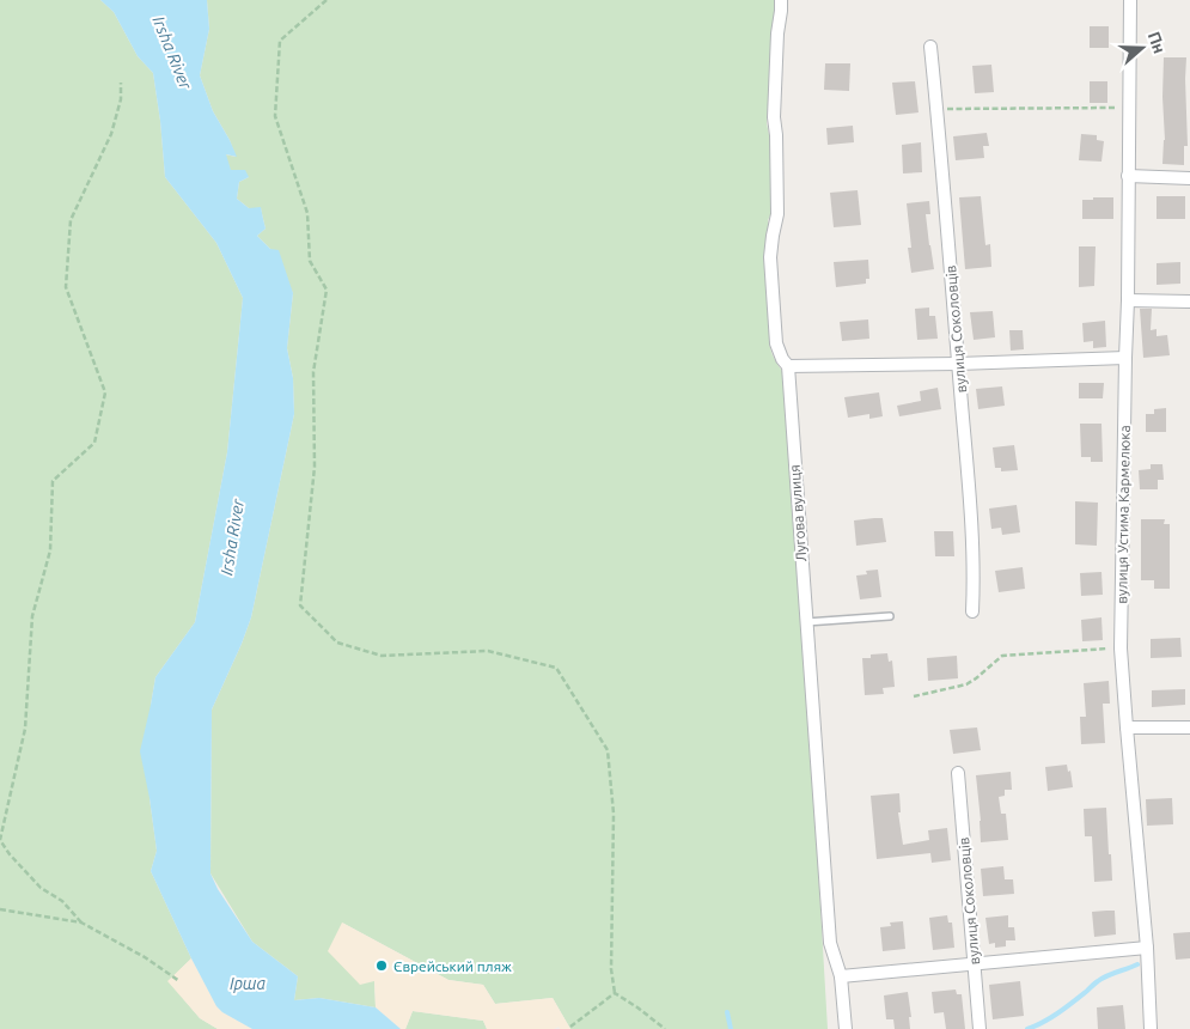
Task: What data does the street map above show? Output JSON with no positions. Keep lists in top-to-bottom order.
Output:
{
  "streets": {
    "street": ["вулиця Соколовців", "Лугова вулиця", "вулиця Устима Кармелюка"]
  },
  "water": ["Irsha River", "Ірша"],
  "places": ["Єврейський пляж"],
  "north": "right"
}
